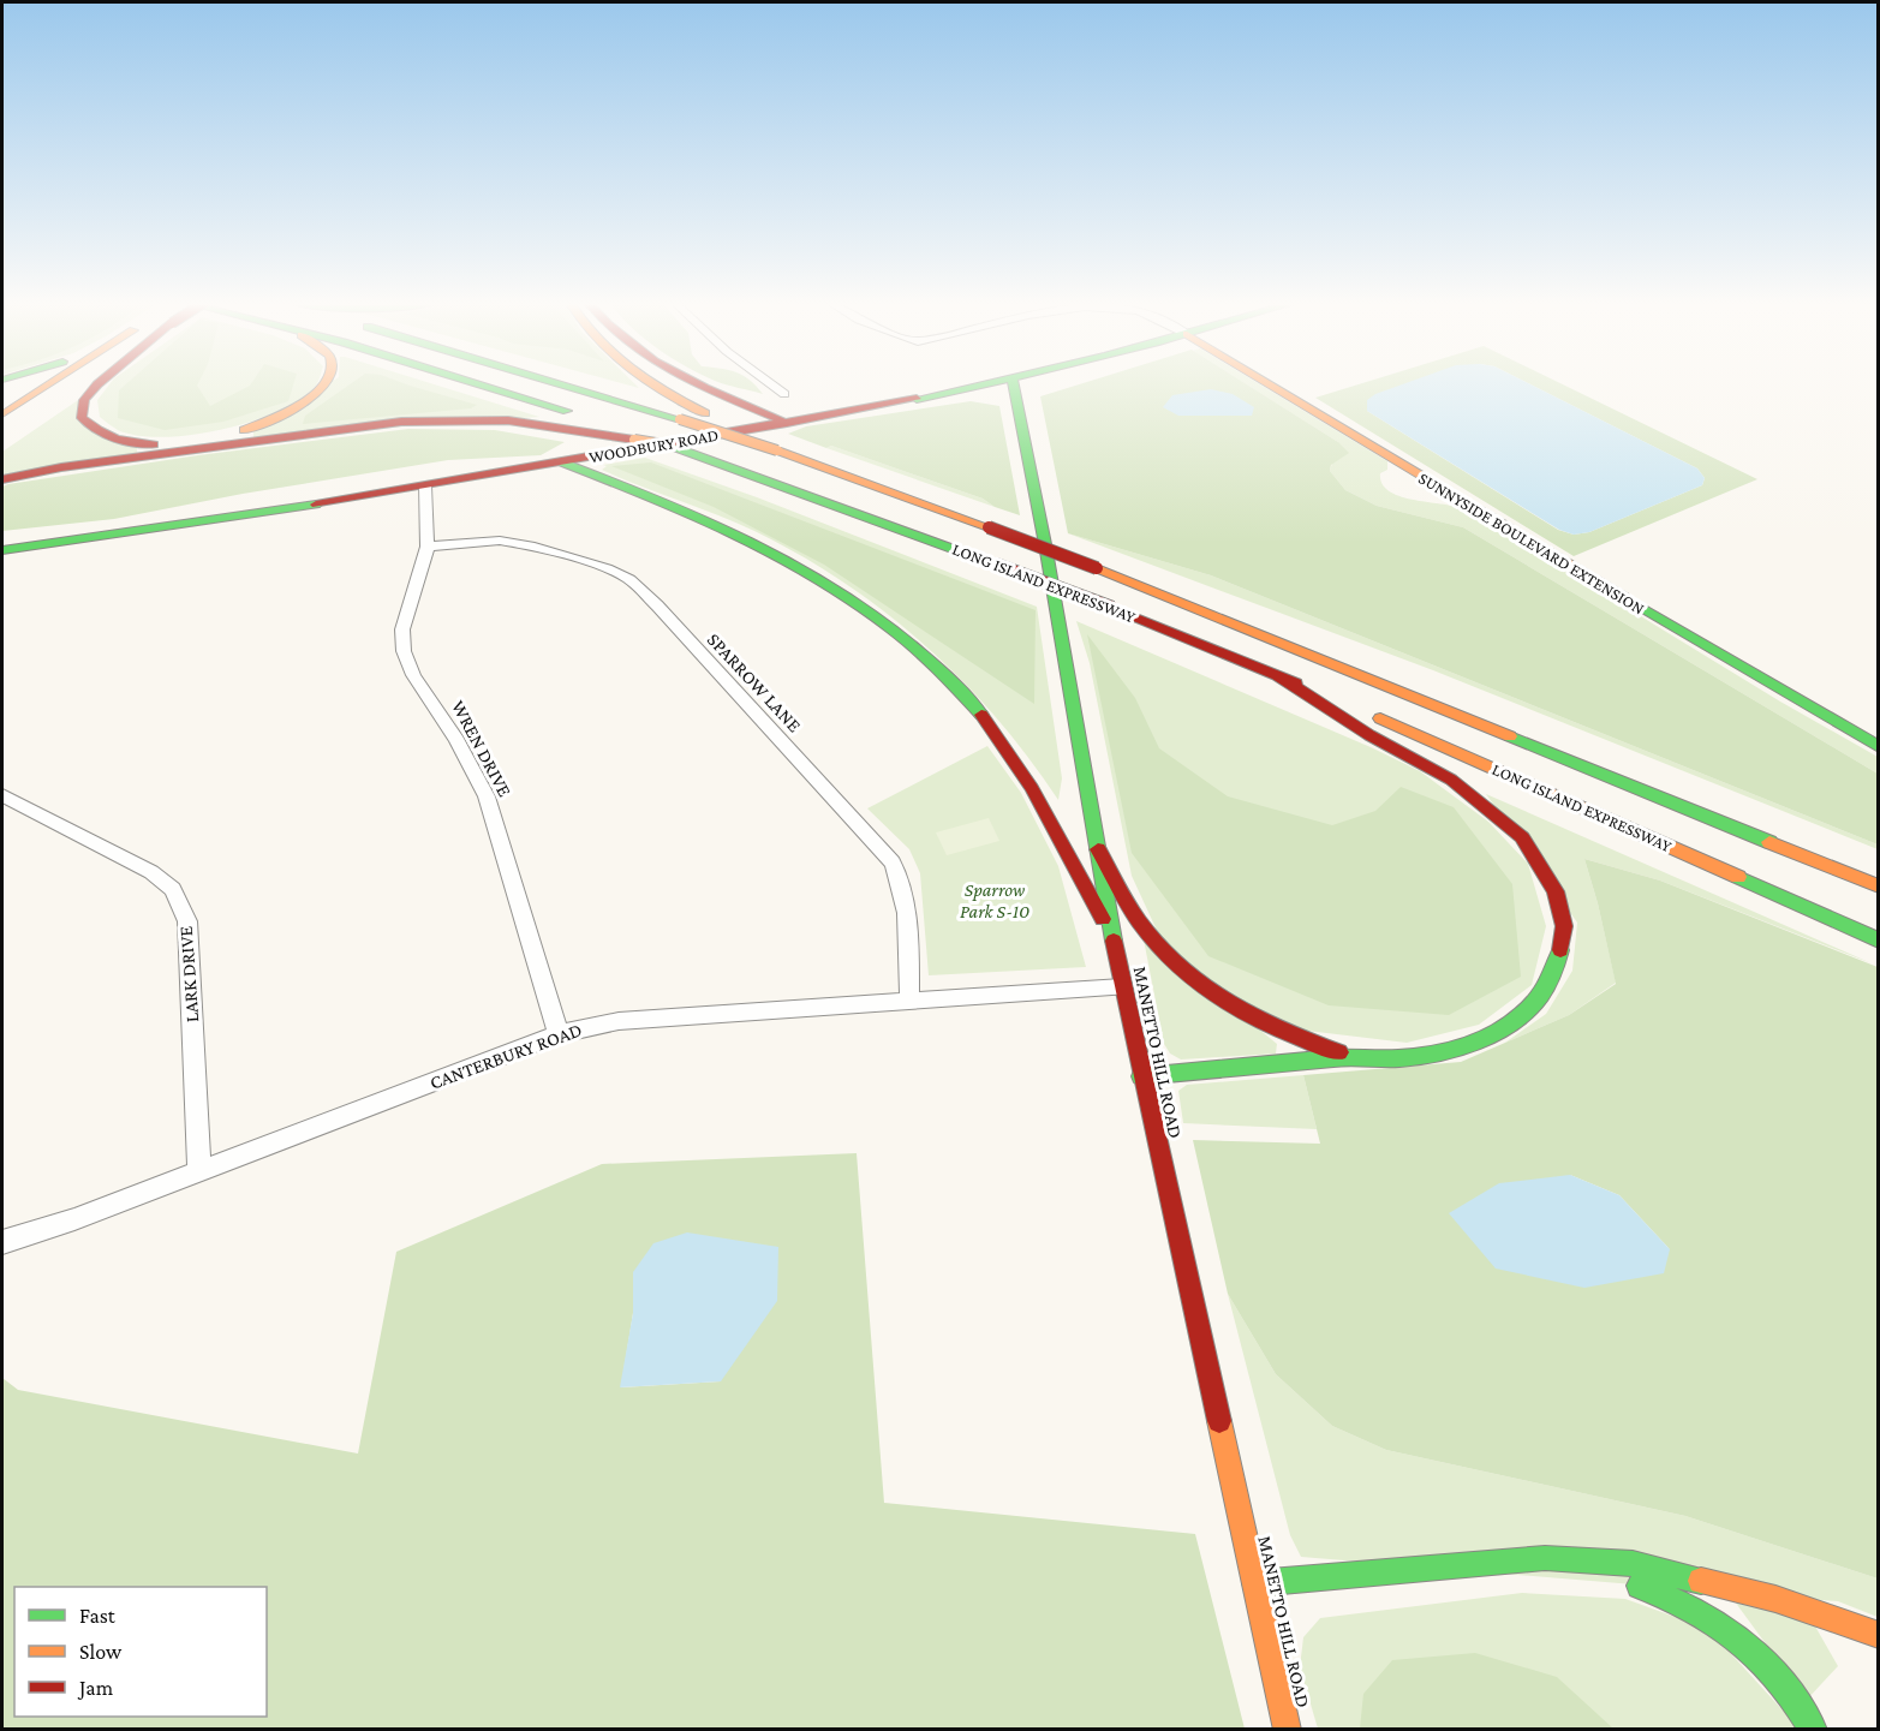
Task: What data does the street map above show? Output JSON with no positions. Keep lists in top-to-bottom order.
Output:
{
  "streets": {
    "main road": [
      "WOODBURY ROAD",
      "SUNNYSIDE BOULEVARD EXTENSION",
      "LONG ISLAND EXPRESSWAY",
      "MANETTO HILL ROAD"
    ],
    "street": [
      "SPARROW LANE",
      "WREN DRIVE",
      "LARK DRIVE",
      "CANTERBURY ROAD"
    ]
  },
  "crossings": [
    ["WOODBURY ROAD", "WREN DRIVE"],
    ["SPARROW LANE", "WREN DRIVE"],
    ["SPARROW LANE", "CANTERBURY ROAD"],
    ["WREN DRIVE", "CANTERBURY ROAD"],
    ["LARK DRIVE", "CANTERBURY ROAD"],
    ["MANETTO HILL ROAD", "CANTERBURY ROAD"]
  ],
  "parks": ["Sparrow Park S-10"],
  "legend": ["Fast", "Slow", "Jam"]
}
